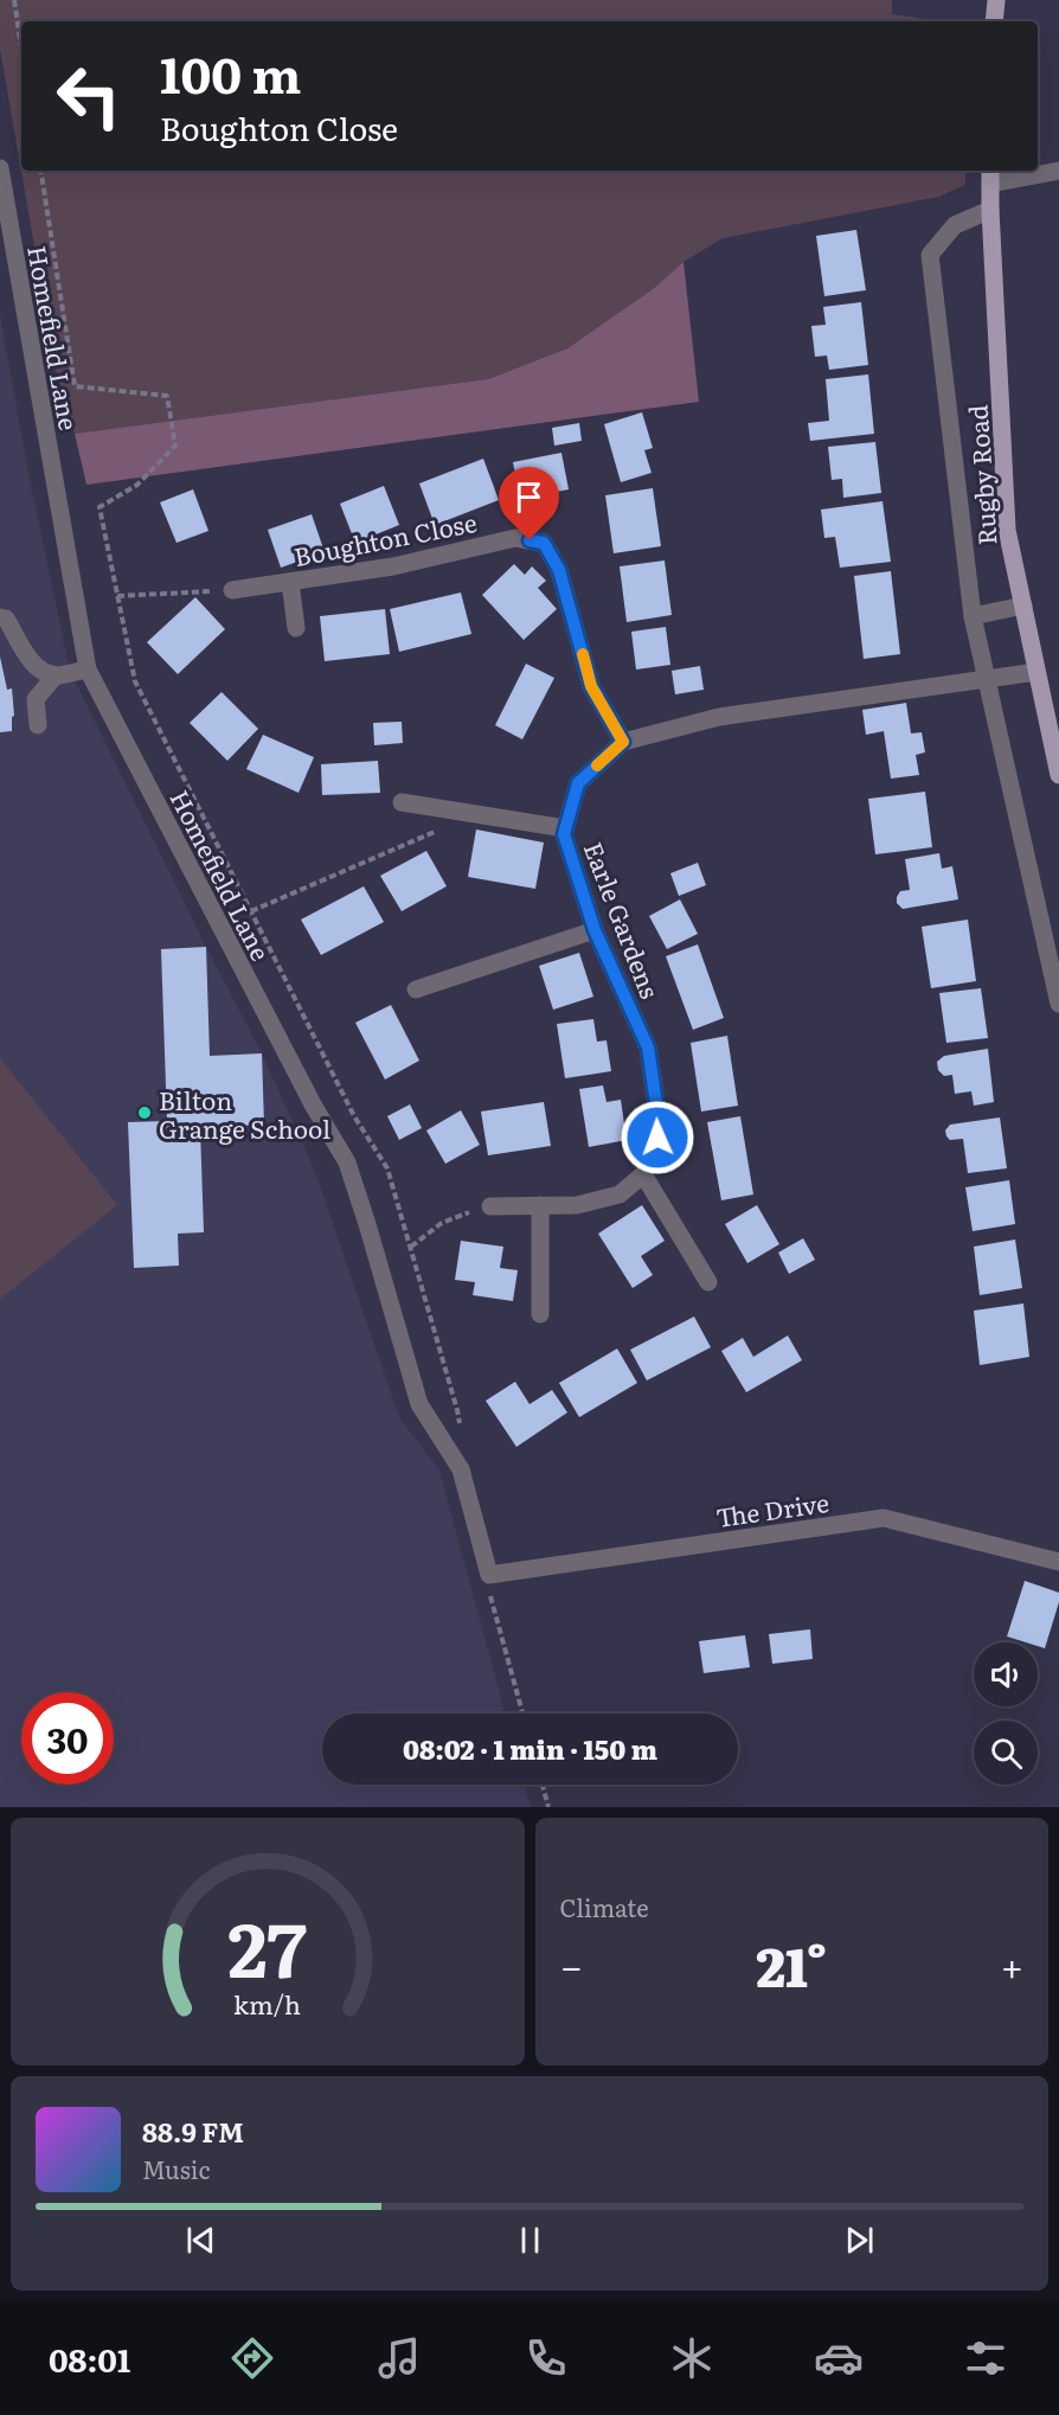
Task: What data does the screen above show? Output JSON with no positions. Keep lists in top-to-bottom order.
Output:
{
  "streets": {
    "main road": ["Rugby Road"],
    "street": [
      "Homefield Lane",
      "Boughton Close",
      "Earle Gardens",
      "The Drive"
    ]
  },
  "crossings": [
    ["Homefield Lane", "The Drive"],
    ["Rugby Road", "Earle Gardens"],
    ["Boughton Close", "Earle Gardens"]
  ],
  "places": ["Bilton Grange School"],
  "page": {
    "turn": ["100 m", "Boughton Close"],
    "limit": "30",
    "trip": "08:02 · 1 min · 150 m",
    "tile": "Climate",
    "heat": ["−", "21°", "+"],
    "song": ["88.9 FM", "Music"],
    "tabs": "08:01",
    "gauge": ["27", "km/h"]
  }
}
